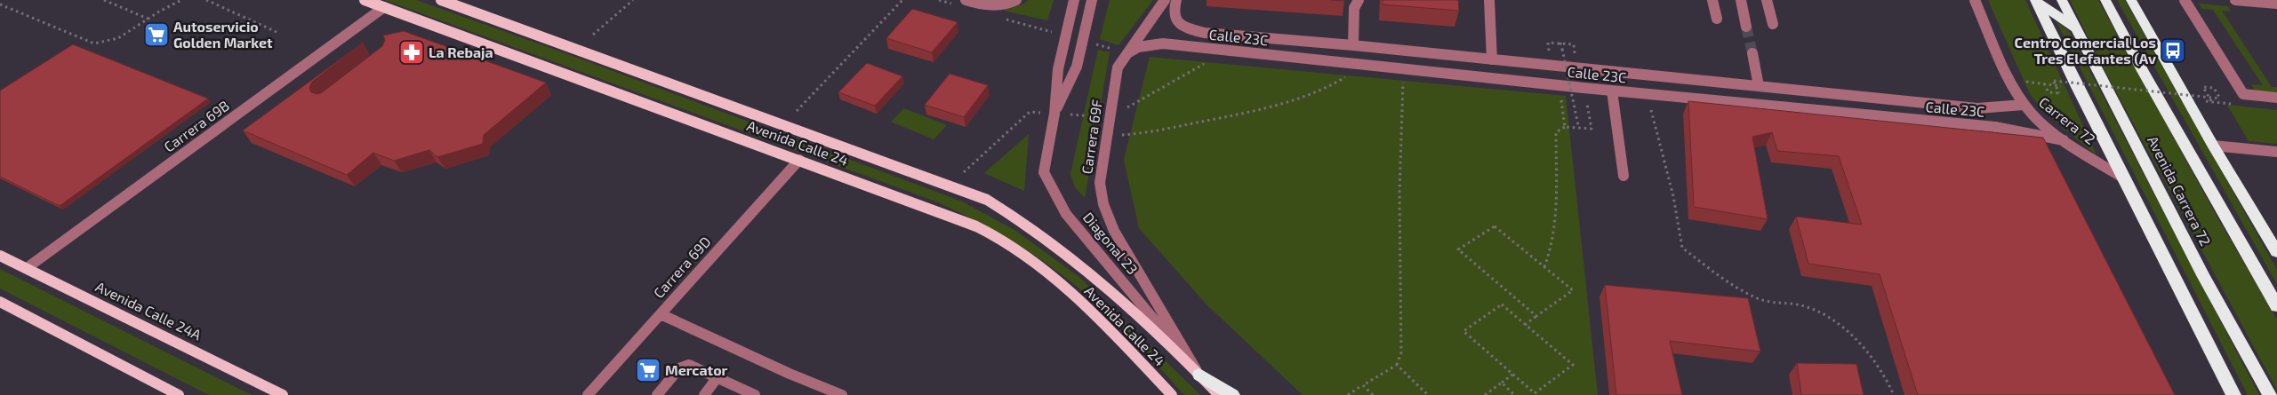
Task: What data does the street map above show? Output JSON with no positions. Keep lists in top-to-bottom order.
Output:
{
  "streets": {
    "highway": ["Avenida Carrera 72"],
    "main road": ["Avenida Calle 24", "Avenida Calle 24A"],
    "street": [
      "Calle 23C",
      "Carrera 72",
      "Carrera 69B",
      "Carrera 69F",
      "Diagonal 23",
      "Carrera 69D"
    ]
  },
  "crossings": [
    ["Calle 23C", "Carrera 72"],
    ["Calle 23C", "Carrera 69F"],
    ["Carrera 69B", "Avenida Calle 24"],
    ["Carrera 69B", "Avenida Calle 24A"],
    ["Carrera 69F", "Avenida Calle 24"],
    ["Carrera 69F", "Diagonal 23"],
    ["Avenida Calle 24", "Diagonal 23"],
    ["Avenida Calle 24", "Carrera 69D"]
  ],
  "places": {
    "supermarket": ["Autoservicio Golden Market", "Mercator"],
    "bus stop": ["Centro Comercial Los Tres Elefantes (Av"],
    "pharmacy": ["La Rebaja"]
  }
}
